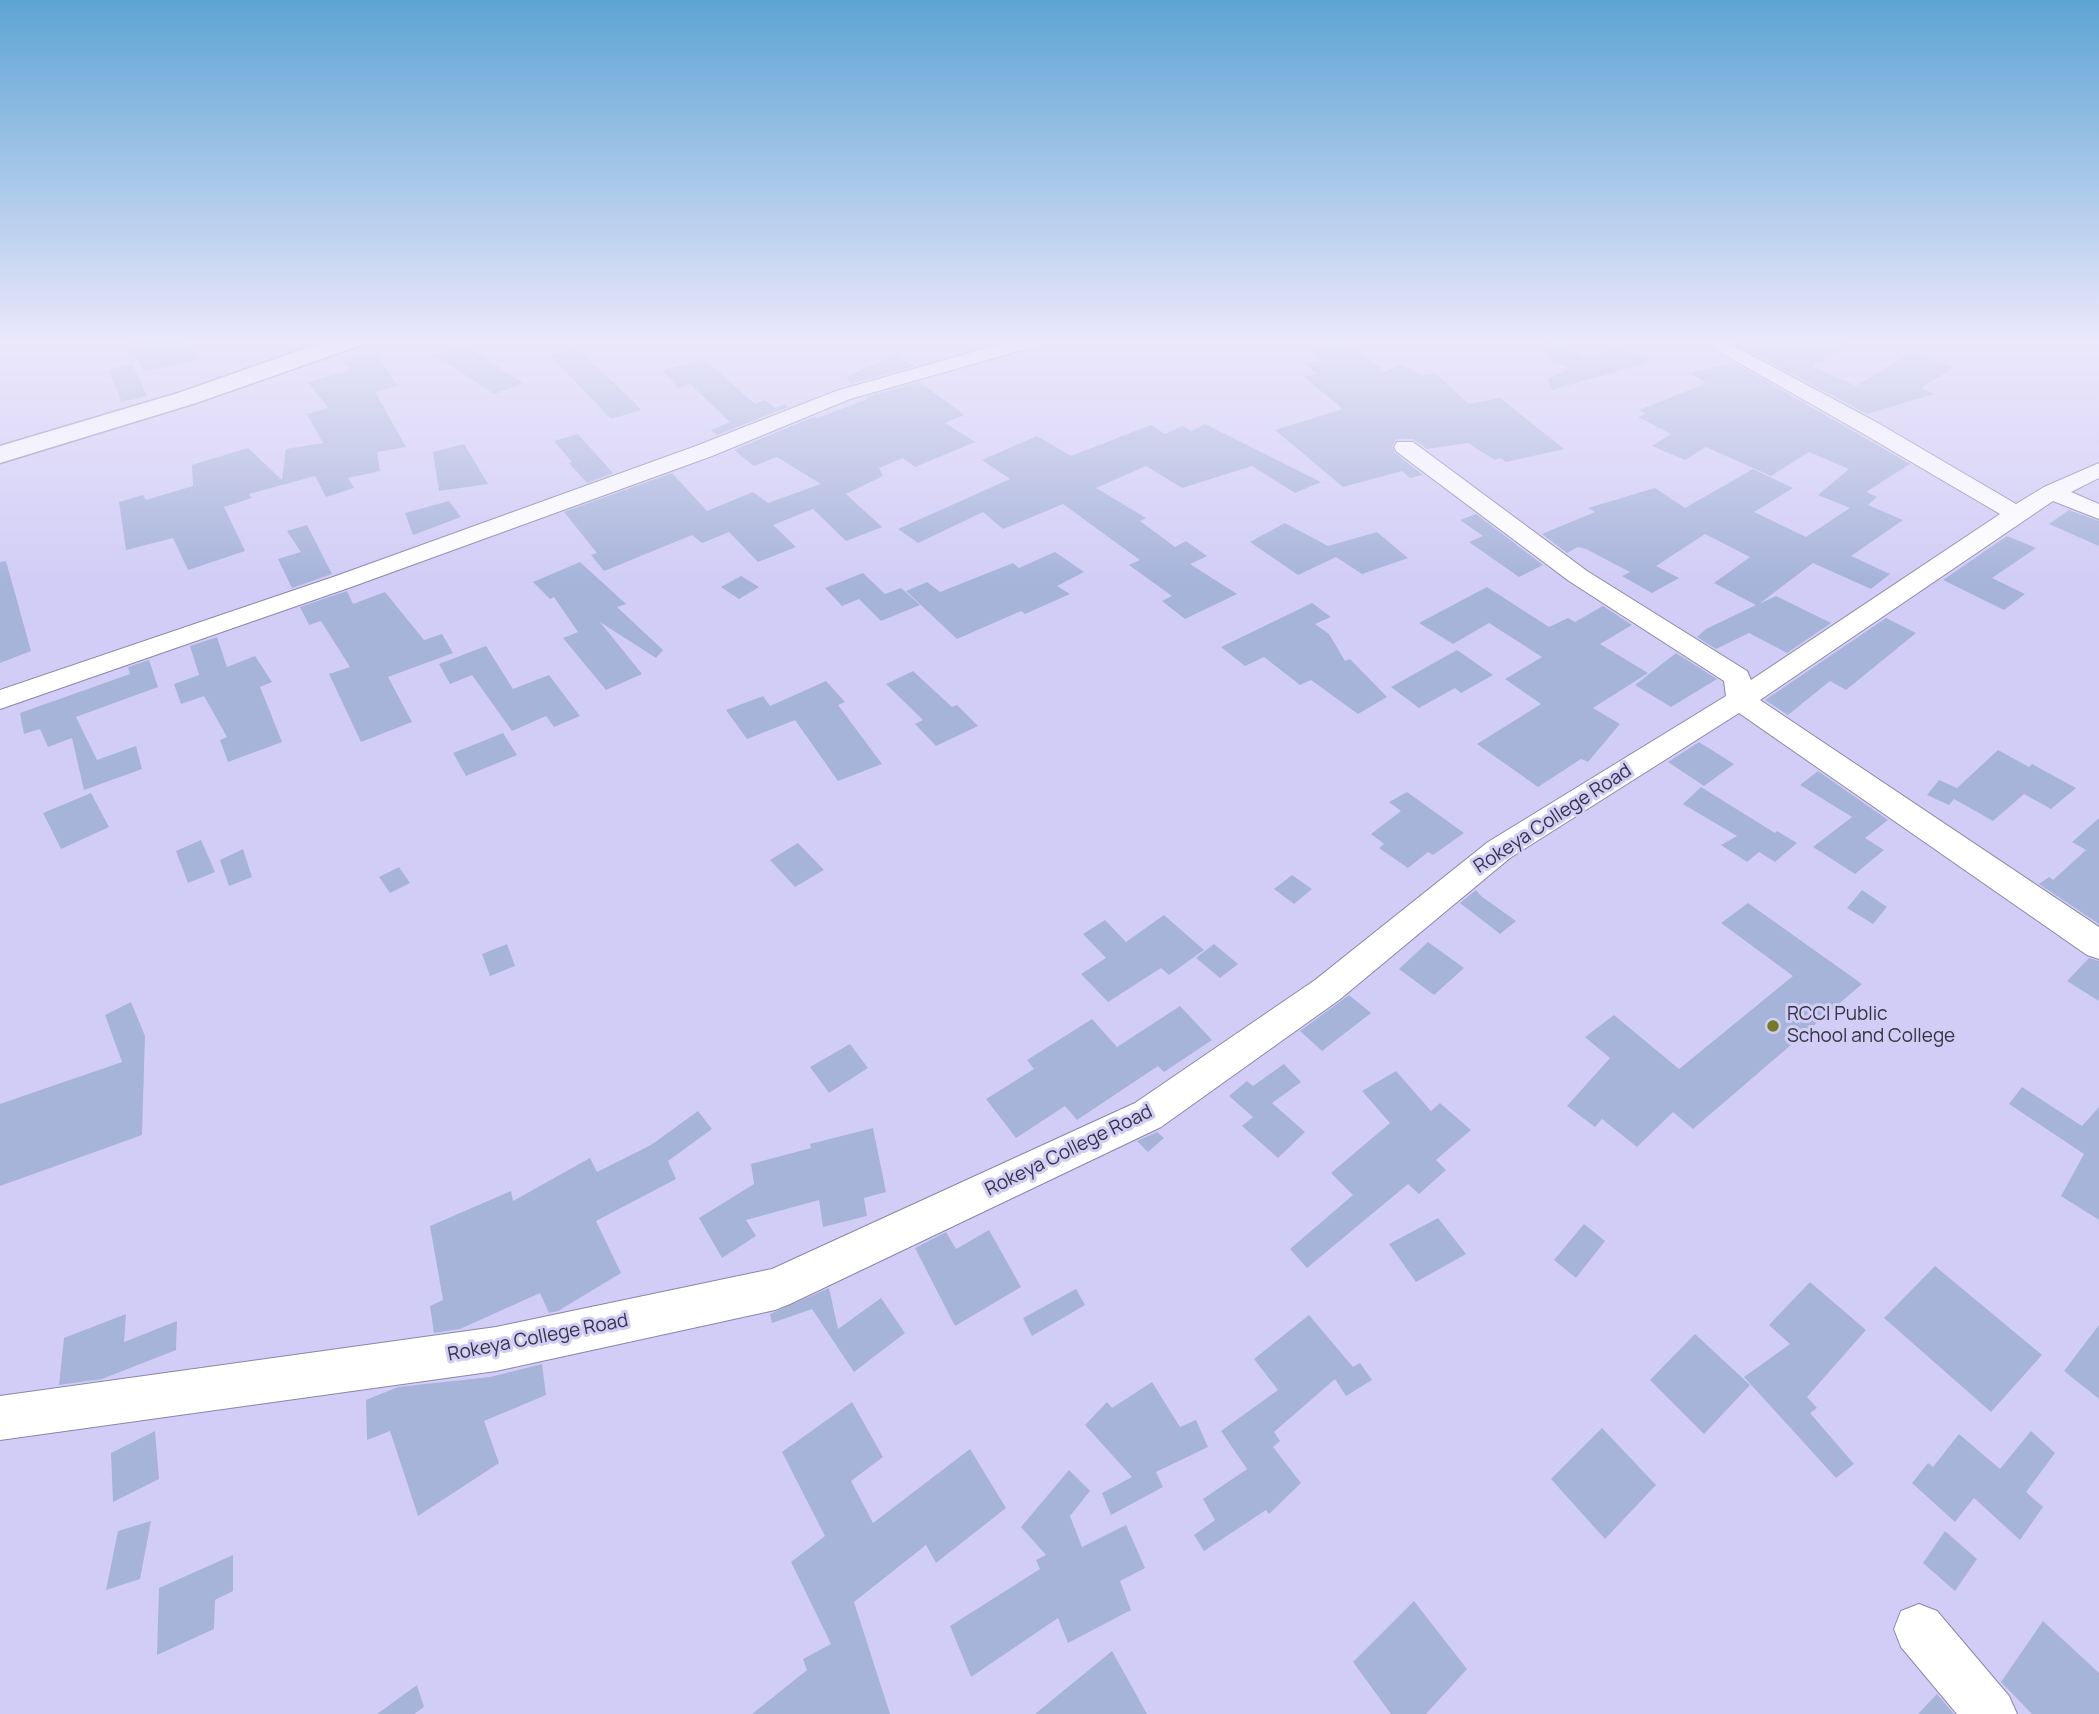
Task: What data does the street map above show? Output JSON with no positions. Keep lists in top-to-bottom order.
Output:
{
  "streets": {
    "street": ["Rokeya College Road"]
  },
  "places": ["RCCI Public School and College"]
}
